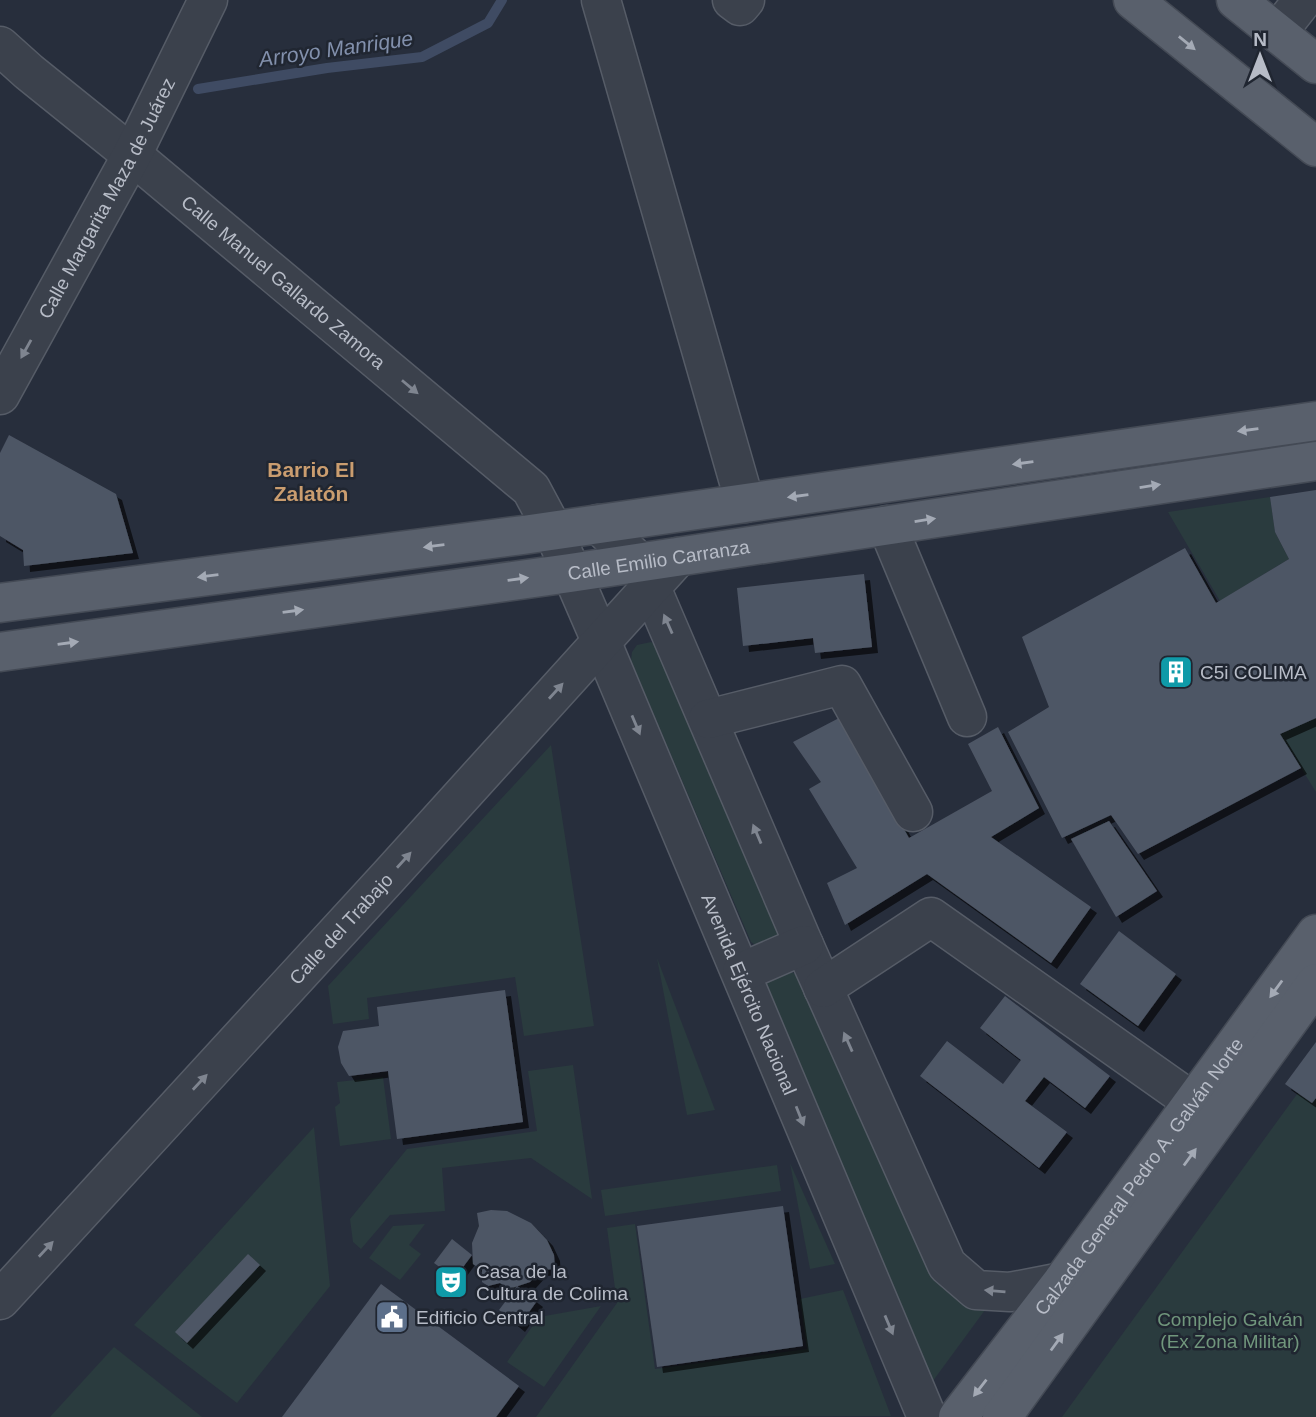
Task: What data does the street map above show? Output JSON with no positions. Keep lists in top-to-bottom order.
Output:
{
  "streets": {
    "main road": ["Calle Emilio Carranza", "Calzada General Pedro A. Galván Norte"],
    "street": [
      "Calle Margarita Maza de Juárez",
      "Calle Manuel Gallardo Zamora",
      "Calle del Trabajo",
      "Avenida Ejército Nacional"
    ]
  },
  "crossings": [
    ["Calle Margarita Maza de Juárez", "Calle Manuel Gallardo Zamora"],
    ["Calle Manuel Gallardo Zamora", "Calle Emilio Carranza"],
    ["Calle Manuel Gallardo Zamora", "Avenida Ejército Nacional"],
    ["Calle Emilio Carranza", "Calle del Trabajo"],
    ["Calle Emilio Carranza", "Avenida Ejército Nacional"],
    ["Calle del Trabajo", "Avenida Ejército Nacional"]
  ],
  "one_way": ["Calle Margarita Maza de Juárez", "Calle Manuel Gallardo Zamora", "Calle del Trabajo"],
  "districts": ["Barrio El Zalatón"],
  "water": ["Arroyo Manrique"],
  "parks": ["Complejo Galván (Ex Zona Militar)"],
  "places": {
    "building": ["C5i COLIMA"],
    "theatre": ["Casa de la Cultura de Colima"],
    "public building": ["Edificio Central"]
  },
  "north": "top"
}
